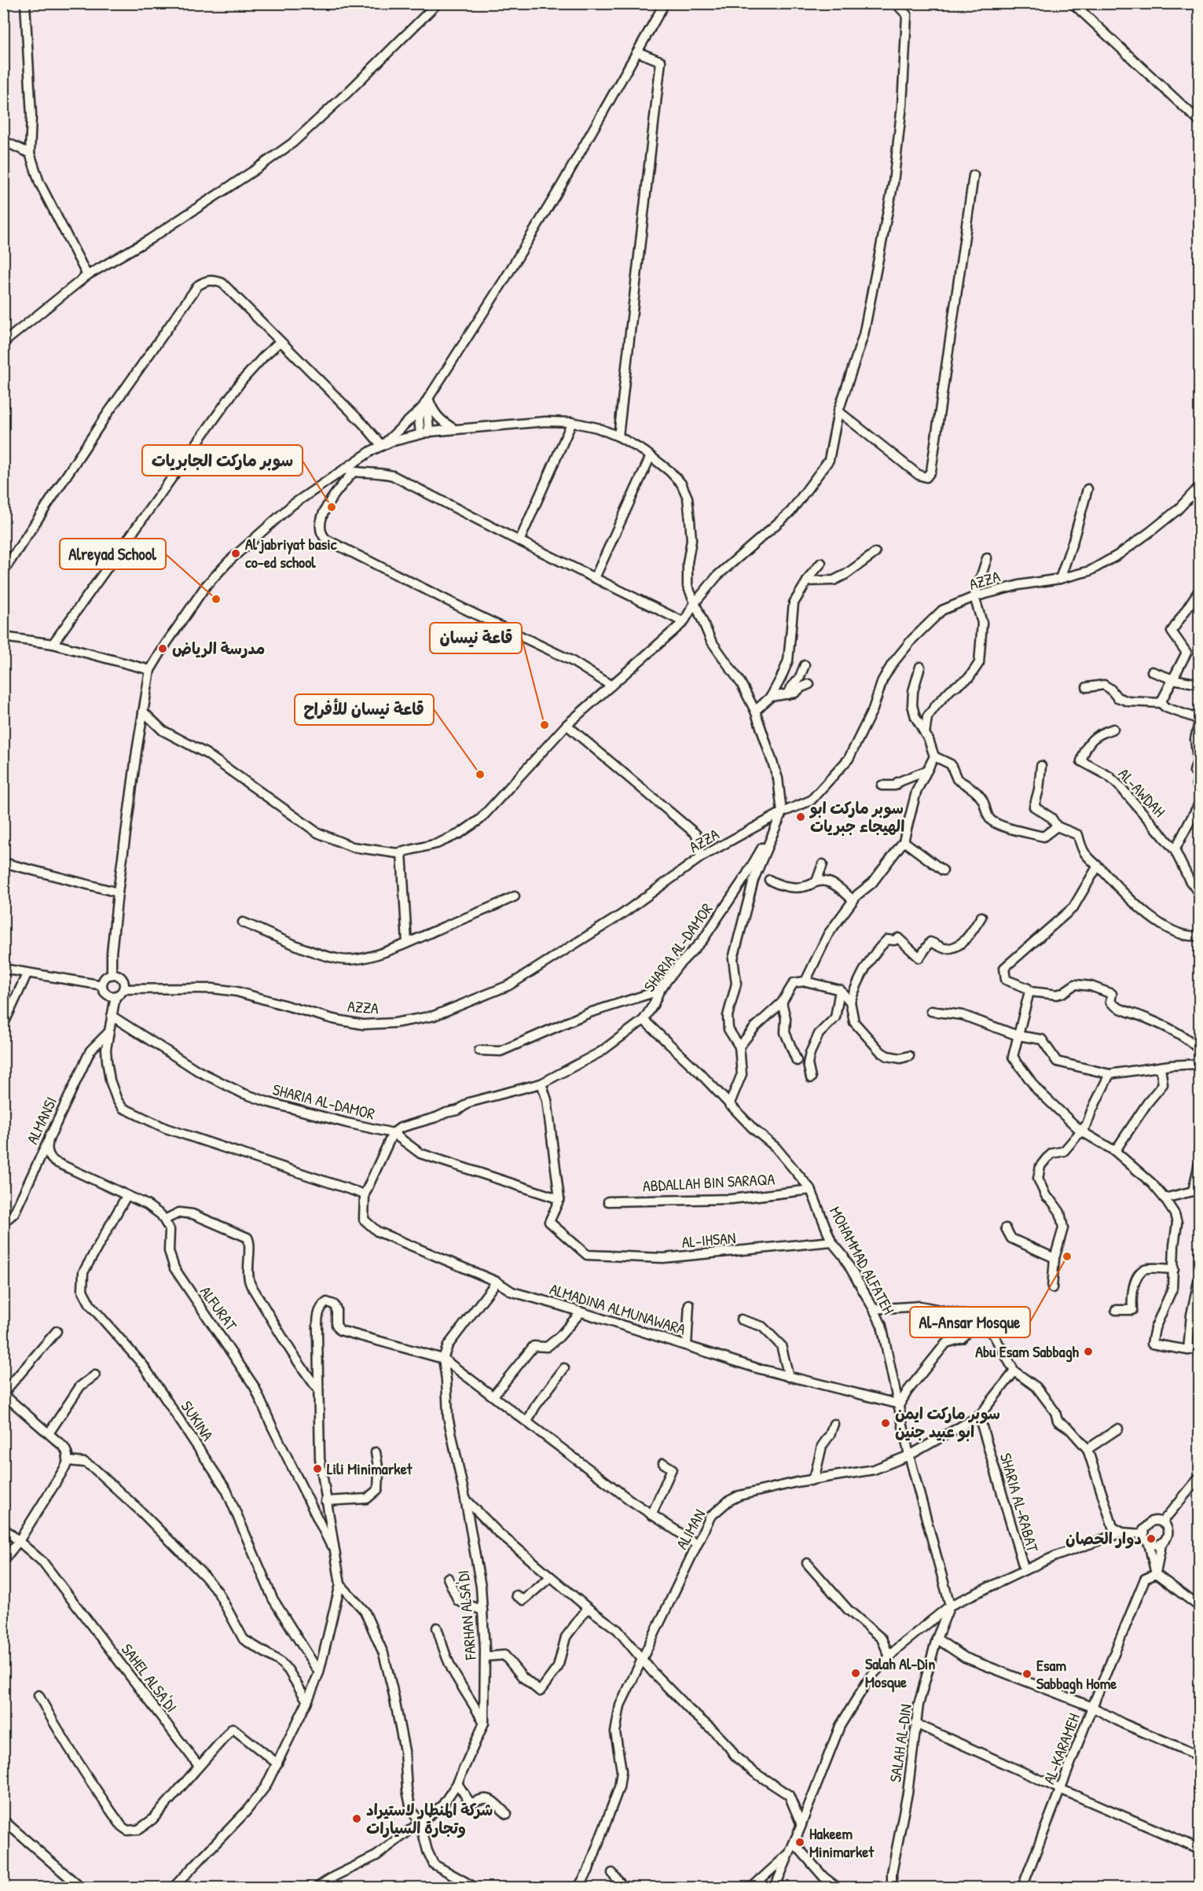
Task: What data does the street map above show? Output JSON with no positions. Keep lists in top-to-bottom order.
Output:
{
  "streets": {
    "street": [
      "AZZA",
      "AL-AWDAH",
      "SHARIA AL-DAMOR",
      "ALMANSI",
      "ABDALLAH BIN SARAQA",
      "AL-IHSAN",
      "MOHAMMAD ALFATEH",
      "ALFURAT",
      "ALMADINA ALMUNAWARA",
      "SUKINA",
      "SHARIA AL-RABAT",
      "ALIMAN",
      "FARHAN ALSA'DI",
      "SAHEL ALSA'DI",
      "SALAH AL-DIN",
      "AL-KARAMEH"
    ]
  },
  "crossings": [
    ["AZZA", "SHARIA AL-DAMOR"],
    ["SHARIA AL-DAMOR", "MOHAMMAD ALFATEH"],
    ["ABDALLAH BIN SARAQA", "MOHAMMAD ALFATEH"],
    ["AL-IHSAN", "MOHAMMAD ALFATEH"],
    ["MOHAMMAD ALFATEH", "ALMADINA ALMUNAWARA"],
    ["MOHAMMAD ALFATEH", "ALIMAN"],
    ["MOHAMMAD ALFATEH", "SALAH AL-DIN"],
    ["SHARIA AL-RABAT", "ALIMAN"]
  ],
  "places": [
    "سوبر ماركت الجابريات",
    "Al jabriyat basic co-ed school",
    "Alreyad School",
    "مدرسة الرياض",
    "قاعة نيسان",
    "قاعة نيسان للأفراح",
    "سوبر ماركت ابو الهيجاء جبريات",
    "Al-Ansar Mosque",
    "Abu Esam Sabbagh",
    "سوبر ماركت ايمن ابو عبيد جنين",
    "Lili Minimarket",
    "دوار الحصان",
    "Salah Al-Din Mosque",
    "Esam Sabbagh Home",
    "شركة المنطار لاستيراد وتجارة السيارات",
    "Hakeem Minimarket"
  ]
}
